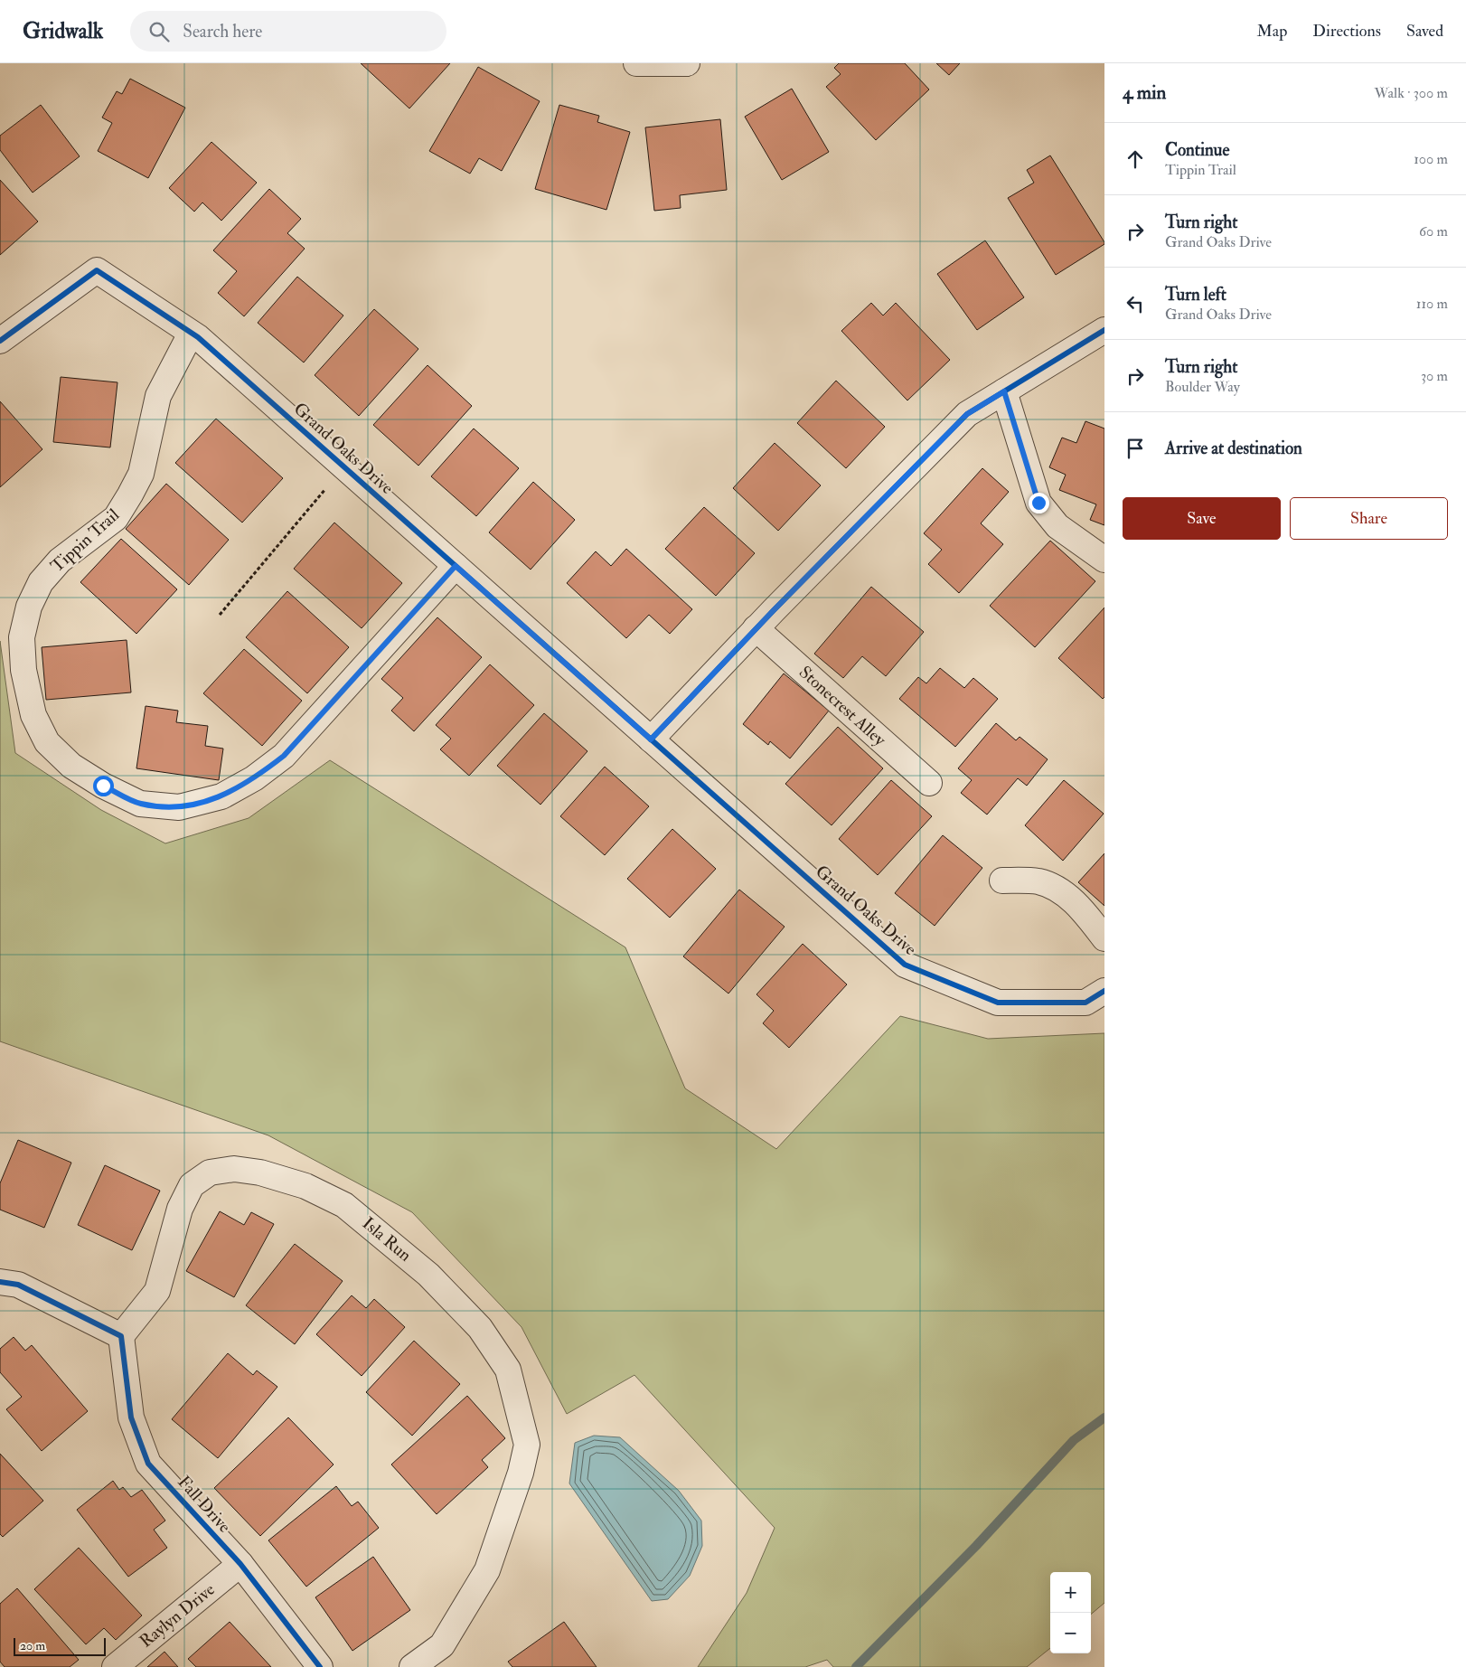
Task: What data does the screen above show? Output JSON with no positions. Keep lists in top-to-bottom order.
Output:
{
  "streets": {
    "street": [
      "Grand Oaks Drive",
      "Tippin Trail",
      "Stonecrest Alley",
      "Isla Run",
      "Fall Drive",
      "Raylyn Drive"
    ]
  },
  "crossings": [
    ["Grand Oaks Drive", "Tippin Trail"],
    ["Isla Run", "Fall Drive"],
    ["Fall Drive", "Raylyn Drive"]
  ],
  "scale_bar": "20 m",
  "page": {
    "header": "Gridwalk",
    "search": "Search here",
    "nav": ["Map", "Directions", "Saved"],
    "heading": ["4 min", "Walk · 300 m"],
    "list": [
      ["Continue", "Tippin Trail", "100 m"],
      ["Turn right", "Grand Oaks Drive", "60 m"],
      ["Turn left", "Grand Oaks Drive", "110 m"],
      ["Turn right", "Boulder Way", "30 m"],
      "Arrive at destination"
    ],
    "buttons": ["Save", "Share"],
    "map_buttons": ["+", "−"],
    "scale": "20 m"
  }
}
